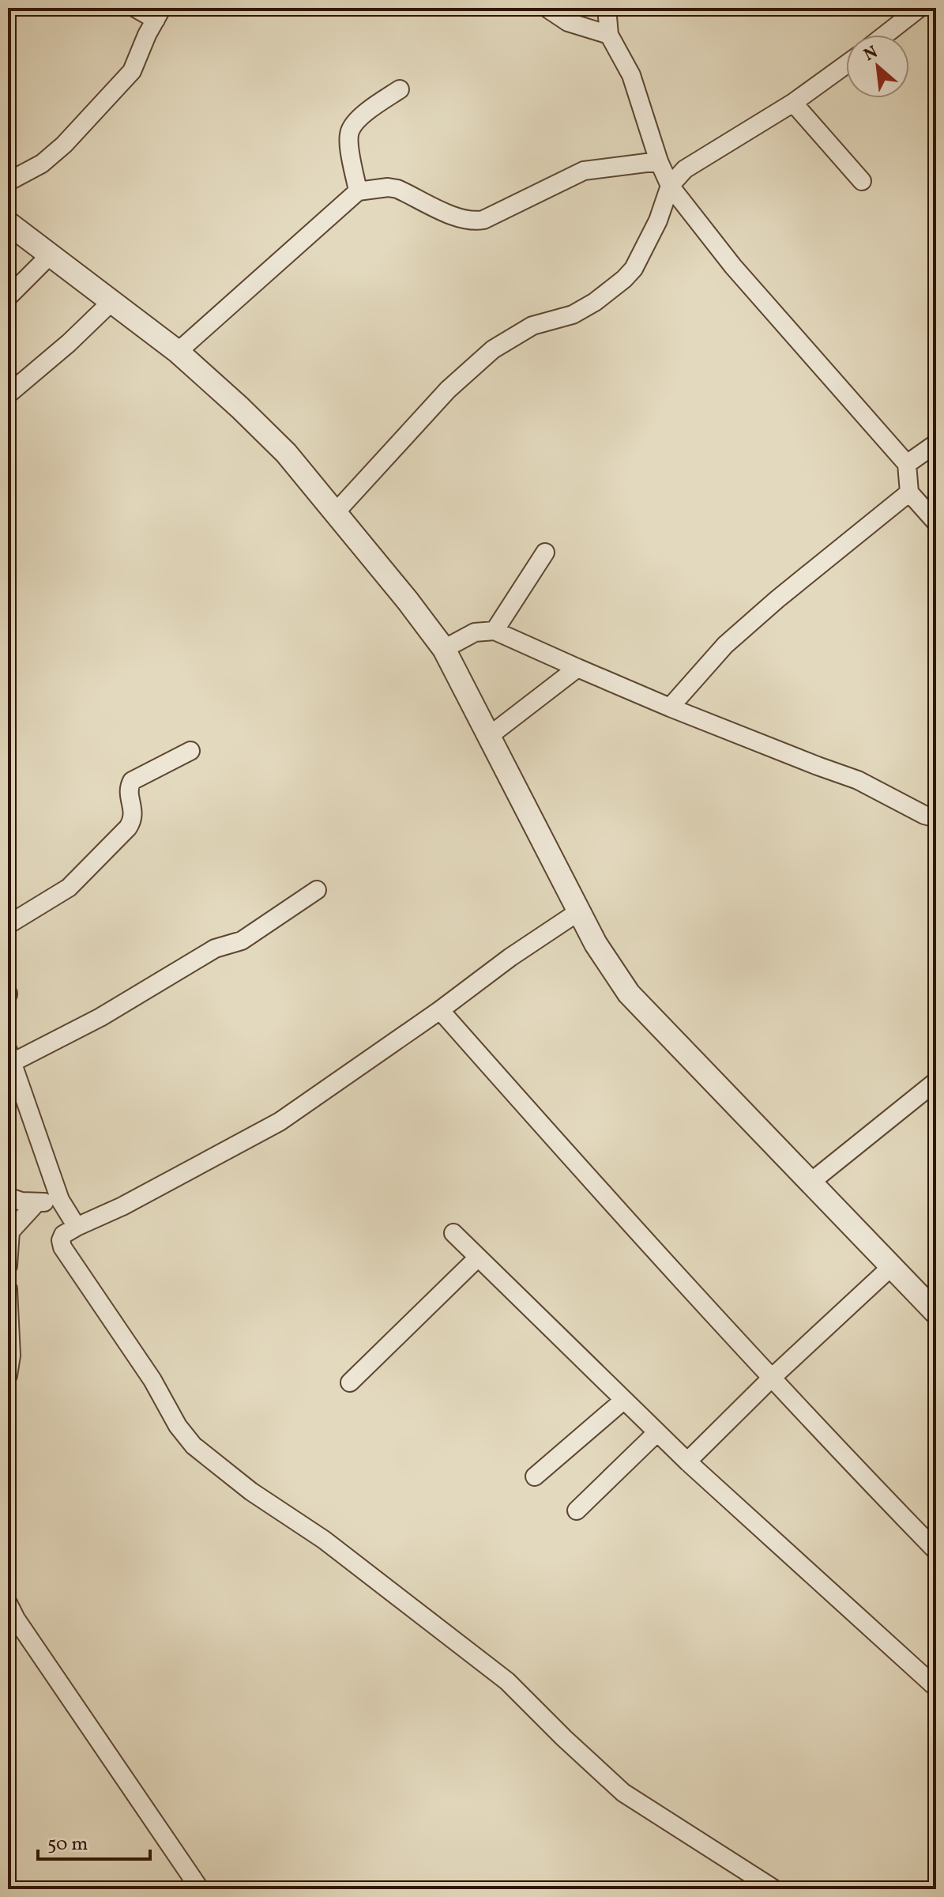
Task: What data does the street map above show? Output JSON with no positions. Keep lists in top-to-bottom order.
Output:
{
  "scale_bar": "50 m",
  "north": "top left"
}
